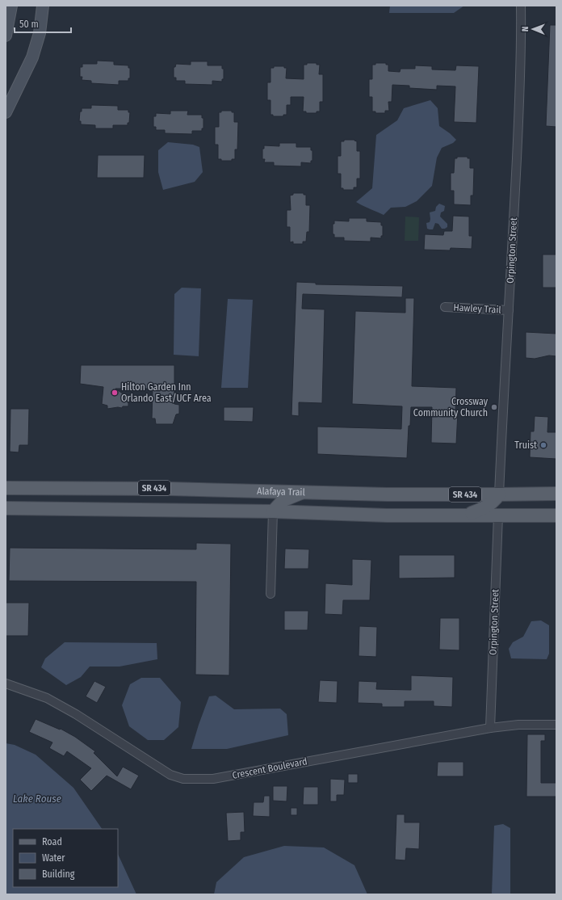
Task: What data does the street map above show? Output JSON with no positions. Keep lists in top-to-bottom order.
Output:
{
  "streets": {
    "main road": ["SR 434", "Alafaya Trail"],
    "street": ["Orpington Street", "Hawley Trail", "Crescent Boulevard"]
  },
  "crossings": [
    ["Orpington Street", "Hawley Trail"],
    ["Orpington Street", "SR 434"],
    ["Orpington Street", "Alafaya Trail"],
    ["Orpington Street", "Crescent Boulevard"]
  ],
  "water": ["Lake Rouse"],
  "places": ["Hilton Garden Inn Orlando East/UCF Area", "Crossway Community Church", "Truist"],
  "legend": ["Road", "Water", "Building"],
  "scale_bar": "50 m",
  "north": "left"
}
